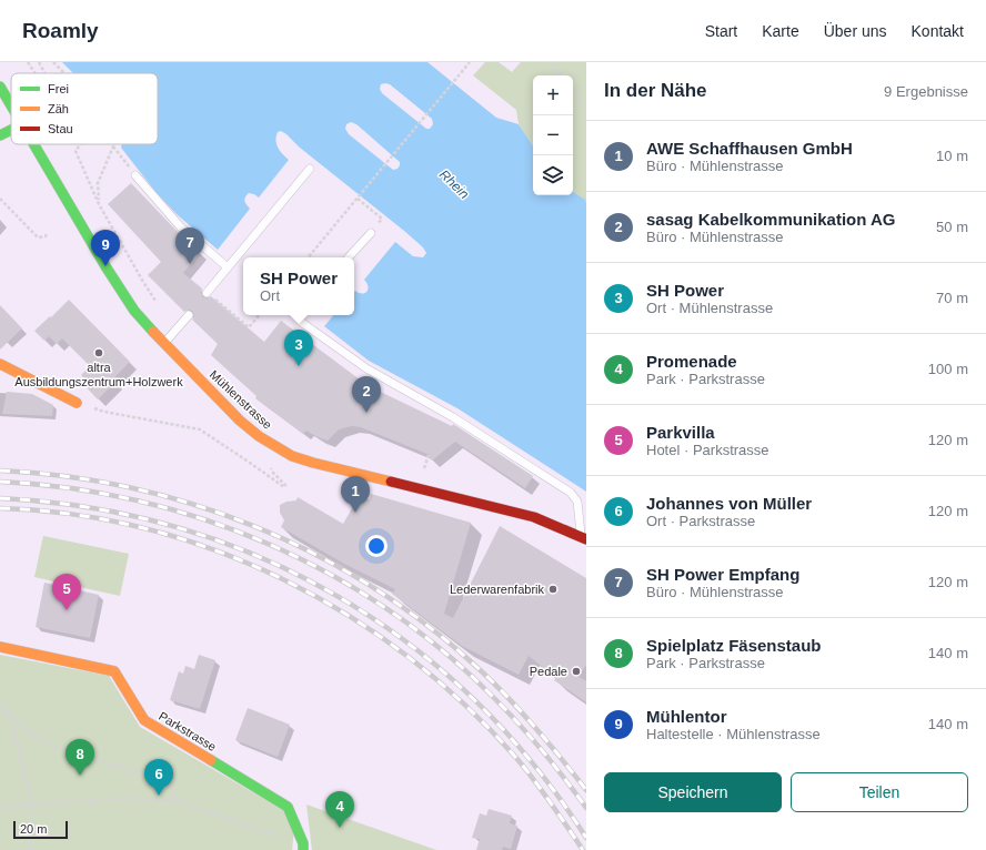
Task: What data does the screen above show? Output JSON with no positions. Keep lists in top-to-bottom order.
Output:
{
  "streets": {
    "main road": ["Mühlenstrasse", "Parkstrasse"]
  },
  "water": ["Rhein"],
  "places": ["altra Ausbildungszentrum+Holzwerk", "Lederwarenfabrik", "Pedale"],
  "legend": ["Frei", "Zäh", "Stau"],
  "scale_bar": "20 m",
  "page": {
    "header": "Roamly",
    "nav": [
      "Start",
      "Karte",
      "Über uns",
      "Kontakt"
    ],
    "heading": ["In der Nähe", "9 Ergebnisse"],
    "map_buttons": ["+", "−"],
    "list": [
      {
        "mark": "1",
        "name": "AWE Schaffhausen GmbH",
        "note": "Büro · Mühlenstrasse",
        "value": "10 m"
      },
      {
        "mark": "2",
        "name": "sasag Kabelkommunikation AG",
        "note": "Büro · Mühlenstrasse",
        "value": "50 m"
      },
      {
        "mark": "3",
        "name": "SH Power",
        "note": "Ort · Mühlenstrasse",
        "value": "70 m"
      },
      {
        "mark": "4",
        "name": "Promenade",
        "note": "Park · Parkstrasse",
        "value": "100 m"
      },
      {
        "mark": "5",
        "name": "Parkvilla",
        "note": "Hotel · Parkstrasse",
        "value": "120 m"
      },
      {
        "mark": "6",
        "name": "Johannes von Müller",
        "note": "Ort · Parkstrasse",
        "value": "120 m"
      },
      {
        "mark": "7",
        "name": "SH Power Empfang",
        "note": "Büro · Mühlenstrasse",
        "value": "120 m"
      },
      {
        "mark": "8",
        "name": "Spielplatz Fäsenstaub",
        "note": "Park · Parkstrasse",
        "value": "140 m"
      },
      {
        "mark": "9",
        "name": "Mühlentor",
        "note": "Haltestelle · Mühlenstrasse",
        "value": "140 m"
      }
    ],
    "pins": [
      "7",
      "9",
      "3",
      "2",
      "1",
      "5",
      "8",
      "6",
      "4"
    ],
    "popup": ["SH Power", "Ort"],
    "buttons": ["Speichern", "Teilen"],
    "scale": "20 m"
  }
}
